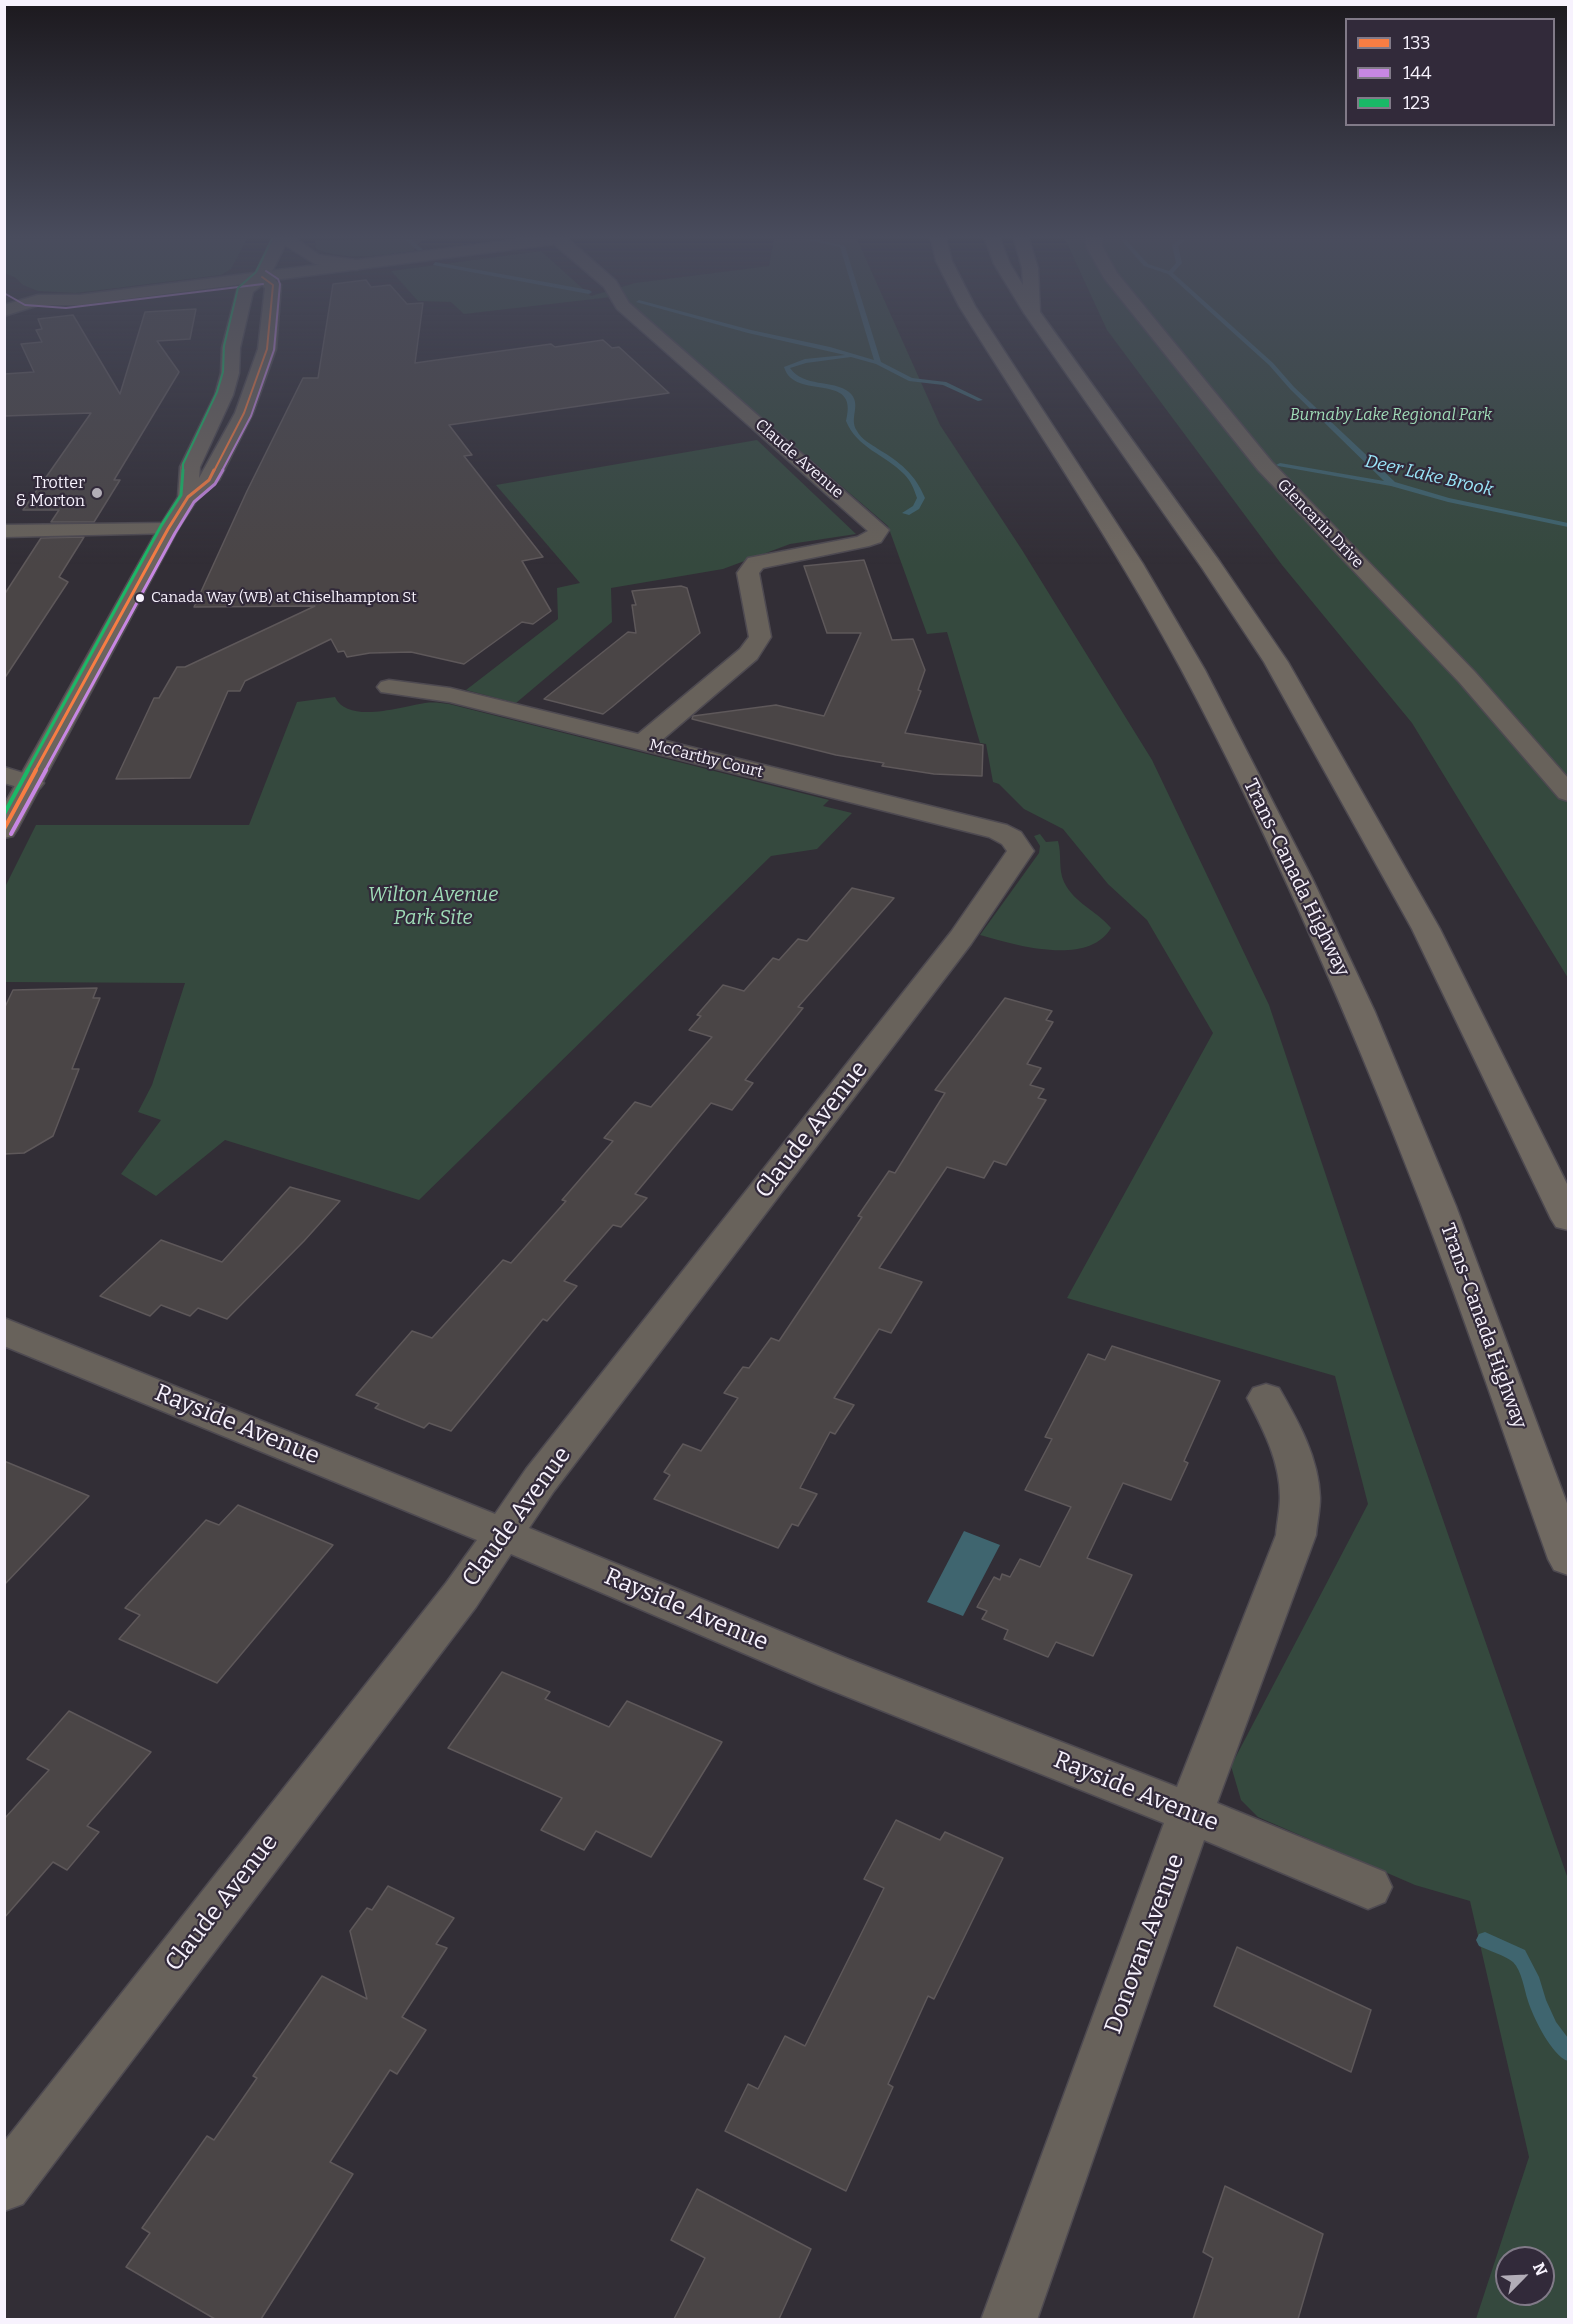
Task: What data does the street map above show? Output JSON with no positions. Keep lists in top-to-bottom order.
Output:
{
  "streets": {
    "highway": ["Trans-Canada Highway"],
    "street": [
      "Claude Avenue",
      "Glencarin Drive",
      "McCarthy Court",
      "Rayside Avenue",
      "Donovan Avenue"
    ]
  },
  "crossings": [
    ["Claude Avenue", "McCarthy Court"],
    ["Claude Avenue", "Rayside Avenue"],
    ["Rayside Avenue", "Donovan Avenue"]
  ],
  "water": ["Deer Lake Brook"],
  "parks": ["Burnaby Lake Regional Park", "Wilton Avenue Park Site"],
  "places": ["Trotter & Morton", "Canada Way (WB) at Chiselhampton St"],
  "lines": ["transit line 133", "transit line 144", "transit line 123"],
  "legend": ["133", "144", "123"],
  "north": "top right"
}
